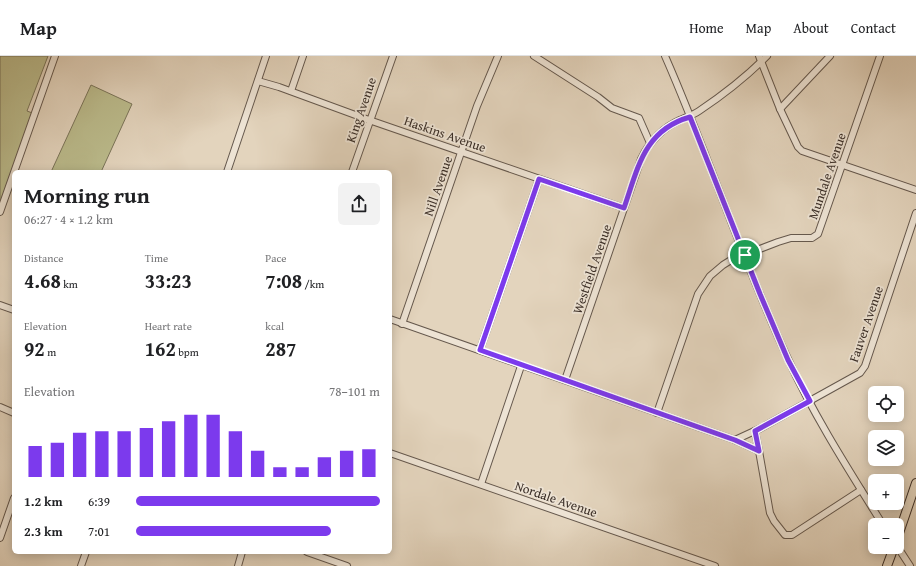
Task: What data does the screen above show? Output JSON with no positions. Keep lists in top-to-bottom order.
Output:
{
  "streets": {
    "street": [
      "King Avenue",
      "Haskins Avenue",
      "Mundale Avenue",
      "Nill Avenue",
      "Westfield Avenue",
      "Fauver Avenue",
      "Nordale Avenue"
    ]
  },
  "crossings": [
    ["King Avenue", "Haskins Avenue"],
    ["Haskins Avenue", "Nill Avenue"],
    ["Haskins Avenue", "Westfield Avenue"]
  ],
  "page": {
    "header": "Map",
    "nav": [
      "Home",
      "Map",
      "About",
      "Contact"
    ],
    "heading": ["Morning run", "06:27 · 4 × 1.2 km"],
    "stats": [
      ["Distance", "4.68 km"],
      ["Time", "33:23"],
      ["Pace", "7:08 /km"],
      ["Elevation", "92 m"],
      ["Heart rate", "162 bpm"],
      ["kcal", "287"]
    ],
    "chart": ["Elevation", "78–101 m"],
    "map_buttons": ["+", "−"],
    "list": [
      {
        "name": "1.2 km",
        "note": "6:39"
      },
      {
        "name": "2.3 km",
        "note": "7:01"
      }
    ]
  }
}
